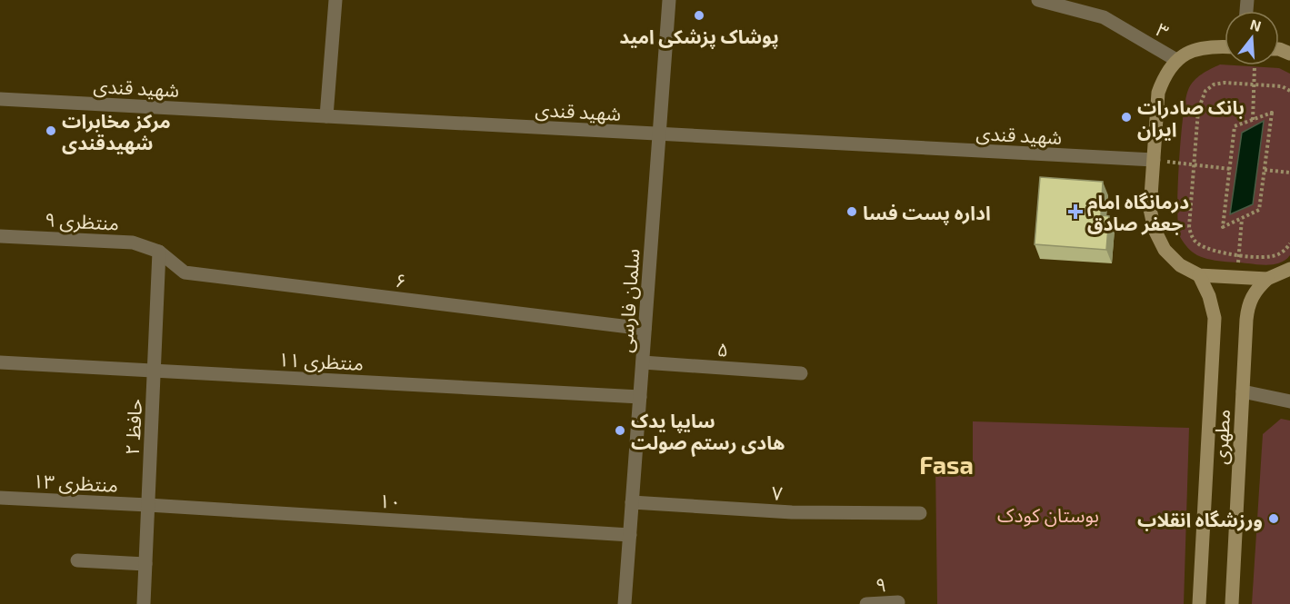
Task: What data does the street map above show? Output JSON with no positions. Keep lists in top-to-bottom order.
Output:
{
  "streets": {
    "main road": ["مطهری"],
    "street": [
      "۳",
      "شهید قندی",
      "منتظری ۹",
      "۶",
      "سلمان فارسی",
      "۵",
      "منتظری ۱۱",
      "حافظ ۲",
      "منتظری ۱۳",
      "۷",
      "۱۰",
      "۹"
    ]
  },
  "crossings": [
    ["شهید قندی", "سلمان فارسی"],
    ["منتظری ۹", "۶"],
    ["منتظری ۹", "حافظ ۲"],
    ["۶", "سلمان فارسی"],
    ["۶", "حافظ ۲"],
    ["سلمان فارسی", "۵"],
    ["سلمان فارسی", "منتظری ۱۱"],
    ["سلمان فارسی", "۷"],
    ["سلمان فارسی", "۱۰"],
    ["منتظری ۱۱", "حافظ ۲"],
    ["حافظ ۲", "منتظری ۱۳"],
    ["حافظ ۲", "۱۰"],
    ["منتظری ۱۳", "۱۰"]
  ],
  "districts": ["Fasa"],
  "parks": ["بوستان کودک"],
  "places": {
    "other": [
      "پوشاک پزشکی امید",
      "بانک صادرات ایران",
      "مرکز مخابرات شهیدقندی",
      "اداره پست فسا",
      "سایپا یدک هادی رستم صولت",
      "ورزشگاه انقلاب"
    ],
    "health": ["درمانگاه امام جعفر صادق"]
  },
  "north": "top"
}
